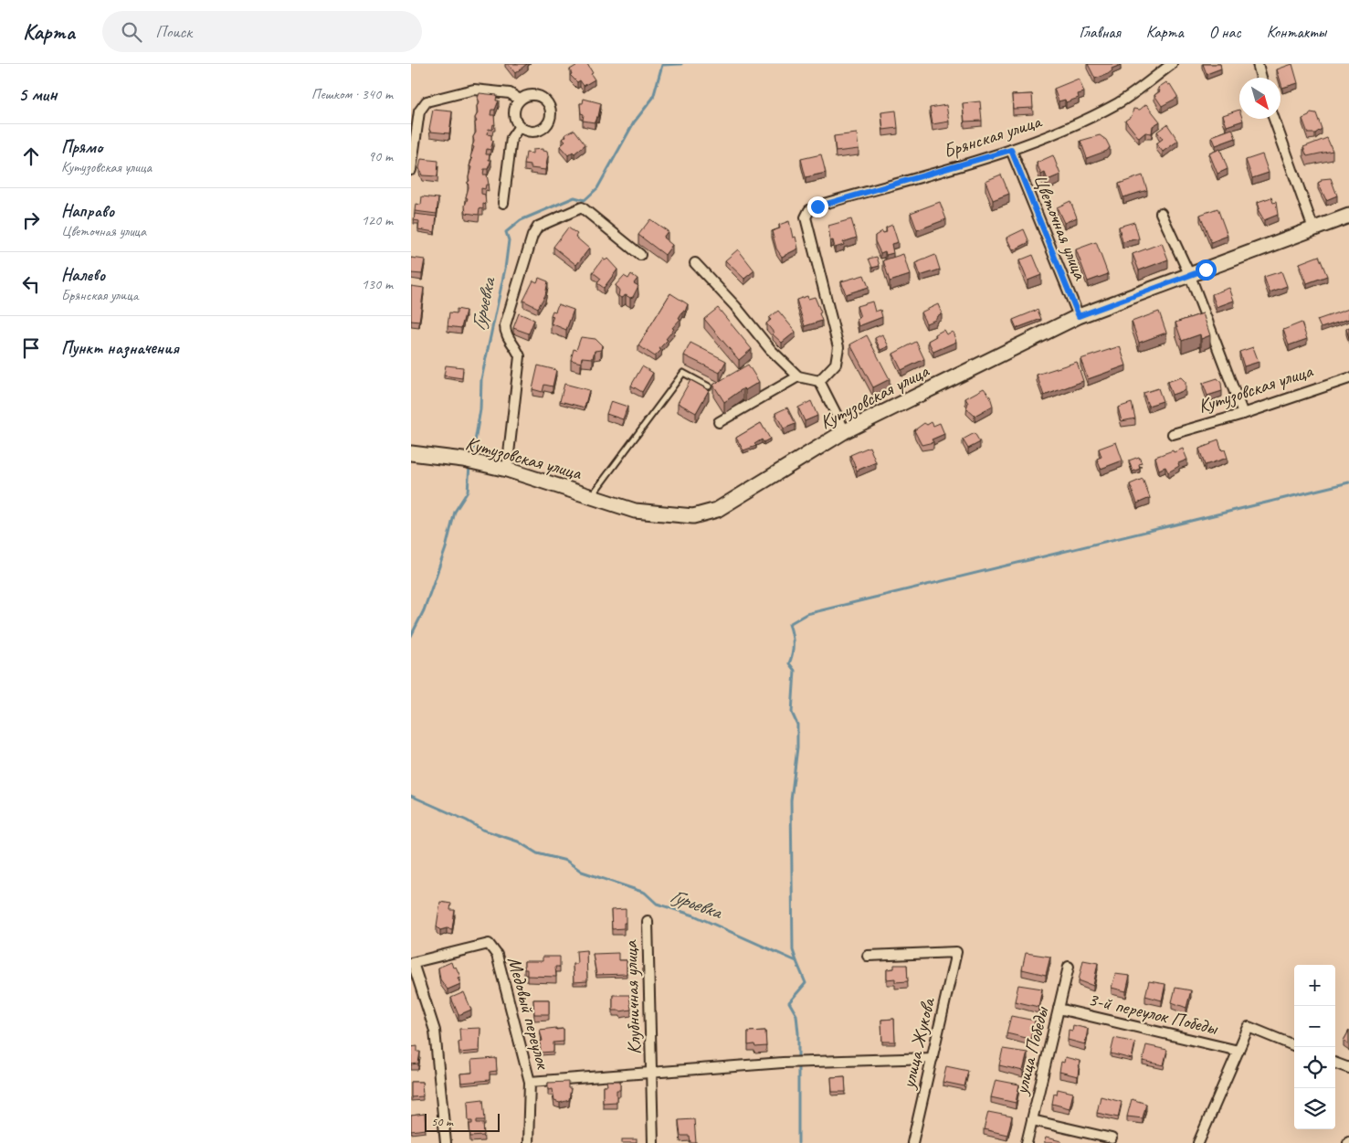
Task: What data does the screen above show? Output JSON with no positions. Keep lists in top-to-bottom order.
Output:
{
  "streets": {
    "street": [
      "Брянская улица",
      "Цветочная улица",
      "Кутузовская улица",
      "Клубничная улица",
      "Медовый переулок",
      "3-й переулок Победы",
      "улица Жукова",
      "улица Победы"
    ]
  },
  "crossings": [
    ["Брянская улица", "Цветочная улица"],
    ["Цветочная улица", "Кутузовская улица"],
    ["Клубничная улица", "Медовый переулок"],
    ["Клубничная улица", "улица Жукова"],
    ["3-й переулок Победы", "улица Победы"]
  ],
  "water": ["Гурьевка"],
  "scale_bar": "50 m",
  "north": "bottom right",
  "page": {
    "header": "Карта",
    "search": "Поиск",
    "nav": [
      "Главная",
      "Карта",
      "О нас",
      "Контакты"
    ],
    "heading": ["5 мин", "Пешком · 340 m"],
    "list": [
      ["Прямо", "Кутузовская улица", "90 m"],
      ["Направо", "Цветочная улица", "120 m"],
      ["Налево", "Брянская улица", "130 m"],
      "Пункт назначения"
    ],
    "map_buttons": ["+", "−"],
    "scale": "50 m"
  }
}
